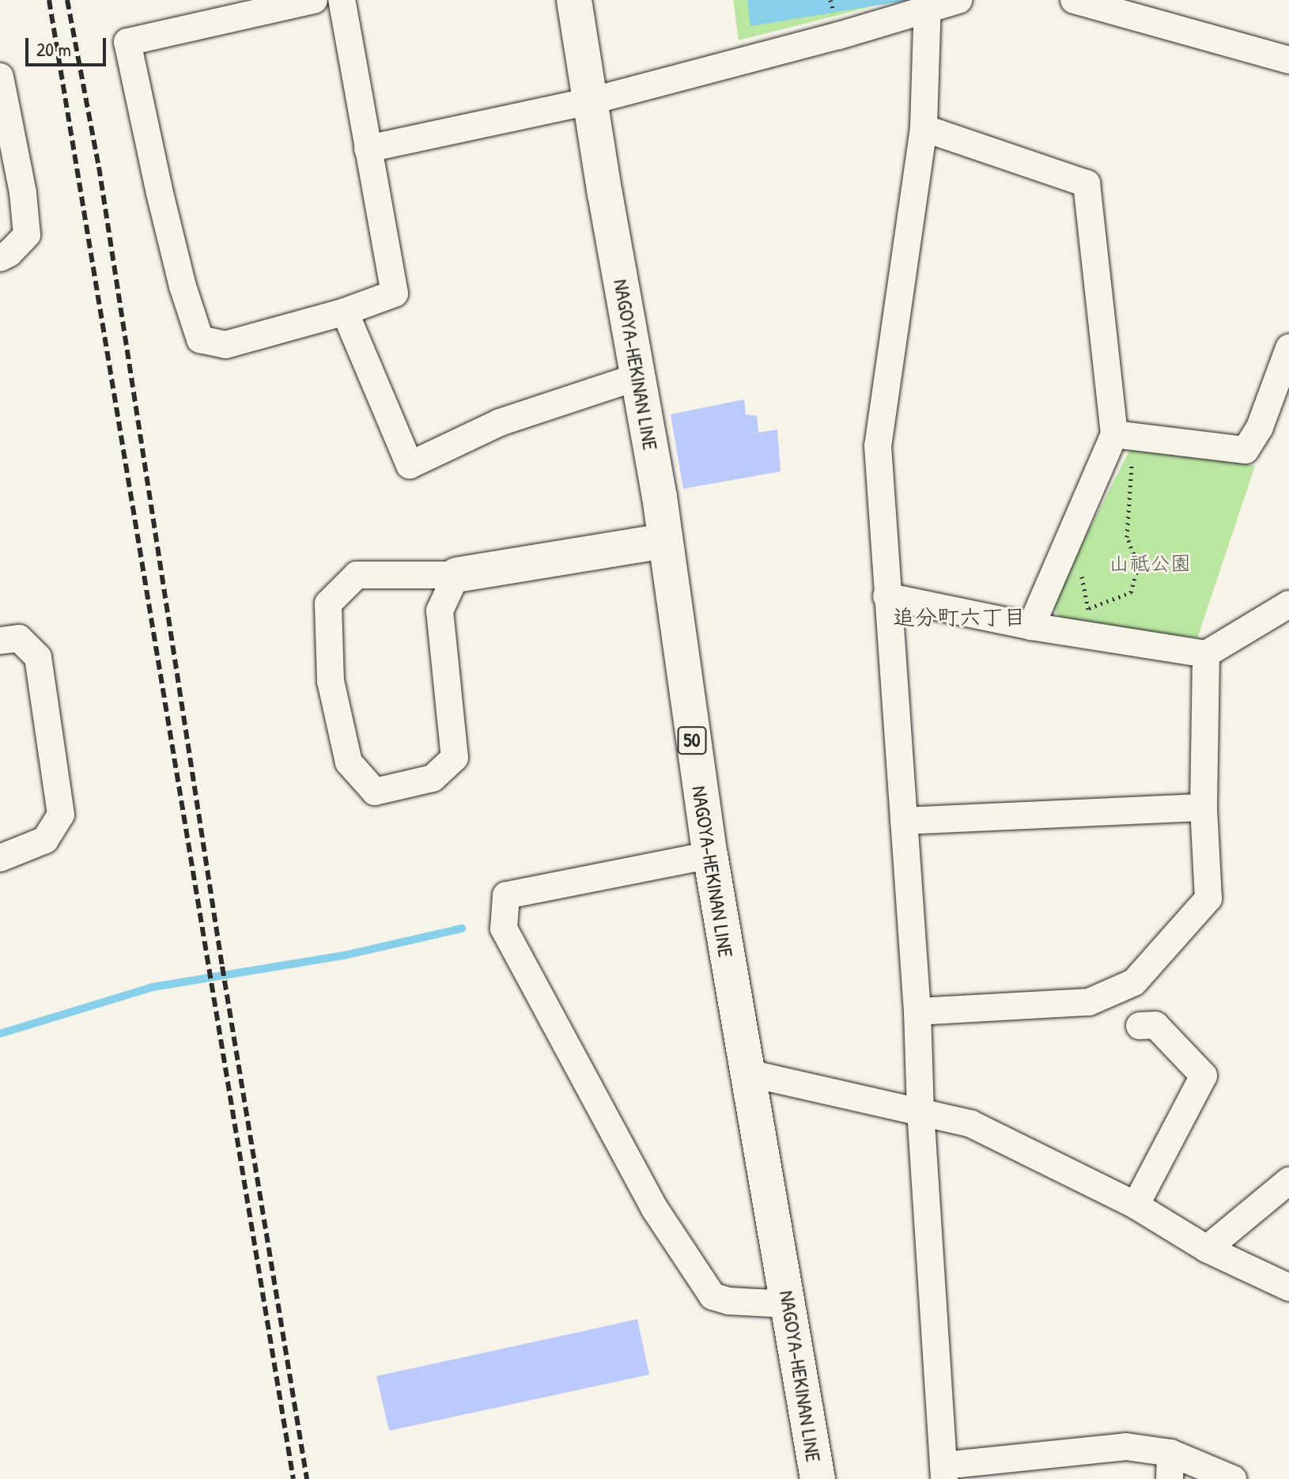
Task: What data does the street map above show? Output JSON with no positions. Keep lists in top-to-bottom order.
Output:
{
  "streets": {
    "main road": ["NAGOYA-HEKINAN LINE", "50"]
  },
  "districts": ["追分町六丁目"],
  "parks": ["山祗公園"],
  "scale_bar": "20 m"
}
